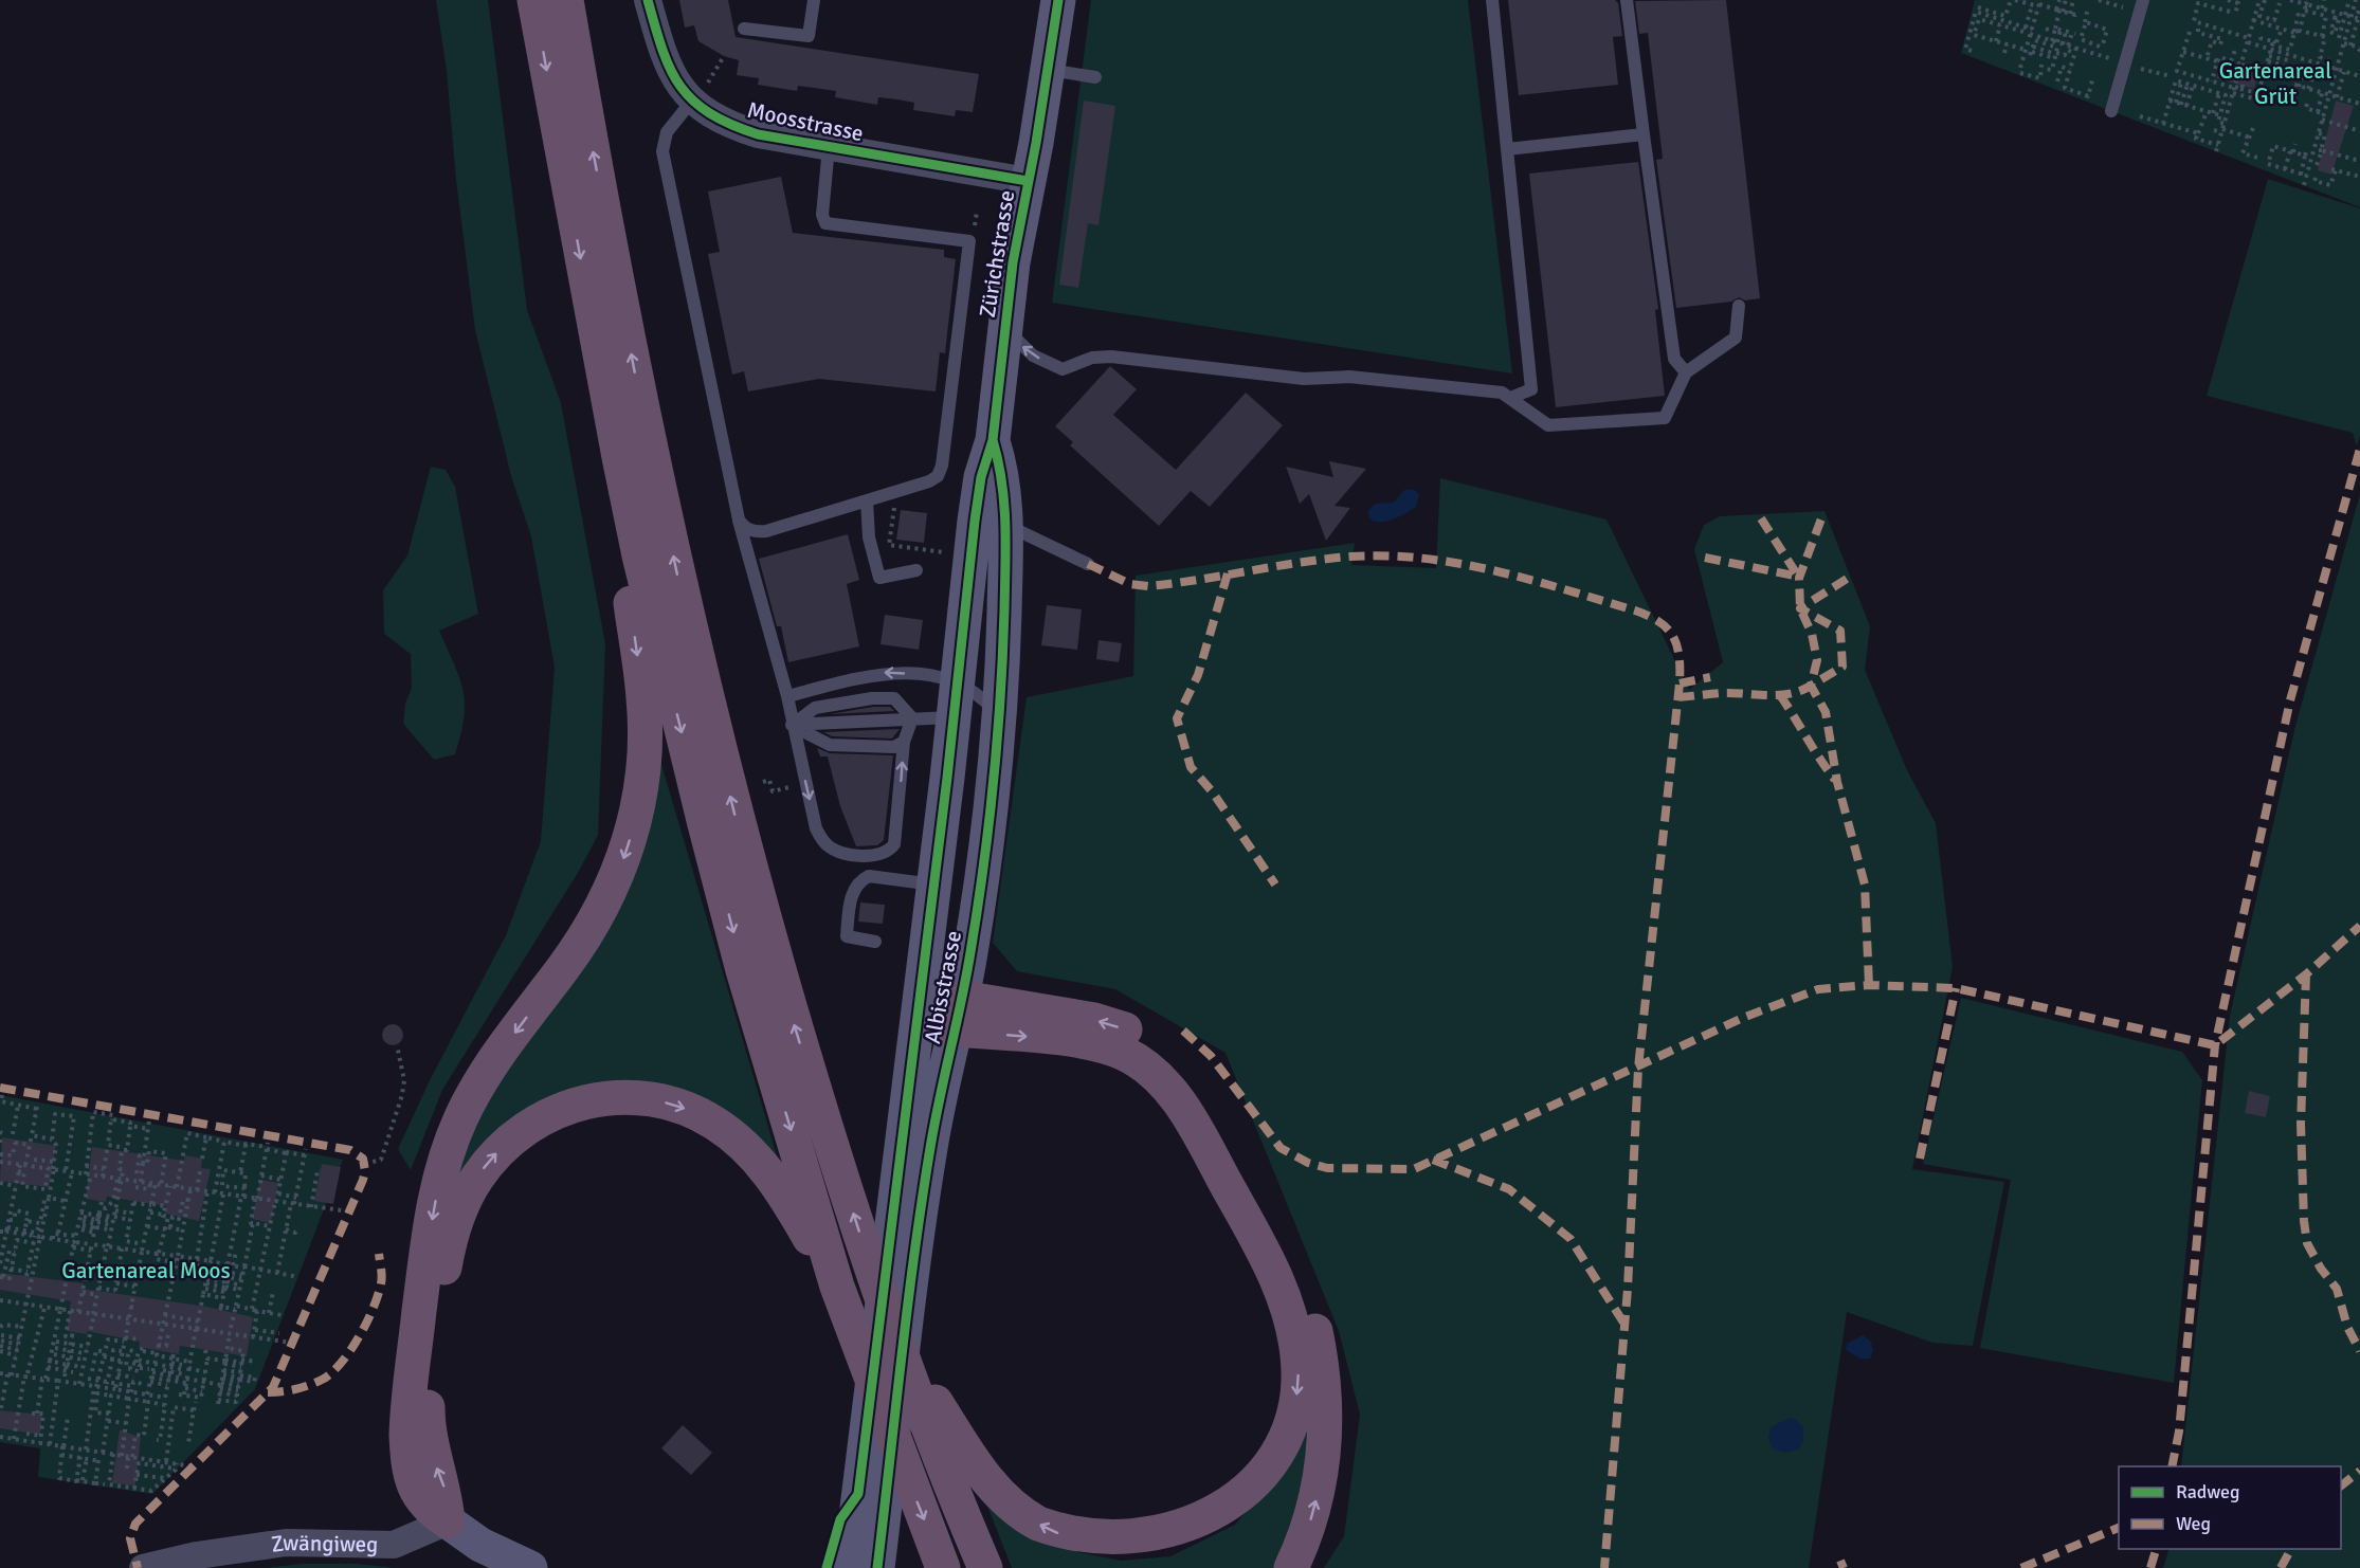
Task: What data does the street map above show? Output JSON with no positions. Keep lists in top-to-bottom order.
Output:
{
  "streets": {
    "main road": ["Zürichstrasse", "Albisstrasse"],
    "street": ["Moosstrasse", "Zwängiweg"]
  },
  "crossings": [
    ["Moosstrasse", "Zürichstrasse"],
    ["Zürichstrasse", "Albisstrasse"]
  ],
  "parks": ["Gartenareal Grüt", "Gartenareal Moos"],
  "legend": ["Radweg", "Weg"]
}
